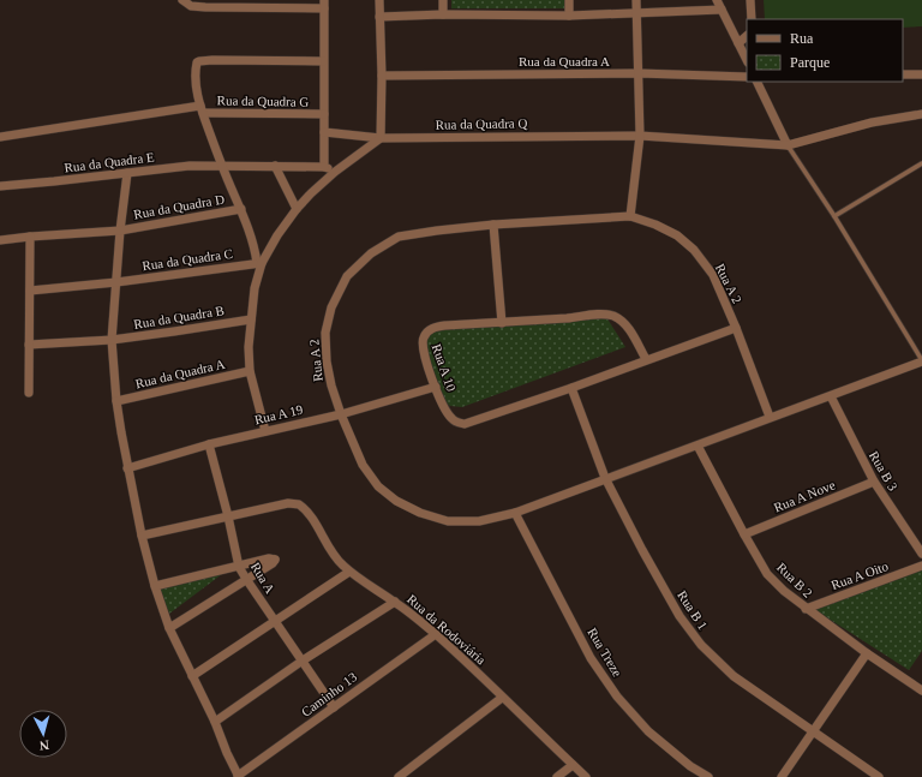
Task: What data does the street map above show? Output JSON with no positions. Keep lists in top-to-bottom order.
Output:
{
  "streets": {
    "street": [
      "Rua da Quadra A",
      "Rua da Quadra G",
      "Rua da Quadra Q",
      "Rua da Quadra E",
      "Rua da Quadra D",
      "Rua da Quadra C",
      "Rua A 2",
      "Rua da Quadra B",
      "Rua A 10",
      "Rua A 19",
      "Rua B 3",
      "Rua A Nove",
      "Rua A Oito",
      "Rua A",
      "Rua B 2",
      "Rua B 1",
      "Rua da Rodoviária",
      "Rua Treze",
      "Caminho 13"
    ]
  },
  "crossings": [
    ["Rua A 2", "Rua A 10"],
    ["Rua A 2", "Rua A 19"],
    ["Rua A 2", "Rua B 3"],
    ["Rua A 2", "Rua B 2"],
    ["Rua A 2", "Rua B 1"],
    ["Rua A 2", "Rua Treze"],
    ["Rua A 10", "Rua A 19"],
    ["Rua A 10", "Rua B 1"],
    ["Rua A 19", "Rua A"],
    ["Rua B 3", "Rua A Nove"],
    ["Rua A Nove", "Rua B 2"],
    ["Rua A Oito", "Rua B 2"],
    ["Rua A", "Rua da Rodoviária"],
    ["Rua A", "Caminho 13"],
    ["Rua da Rodoviária", "Caminho 13"]
  ],
  "legend": ["Rua", "Parque"],
  "north": "bottom"
}
